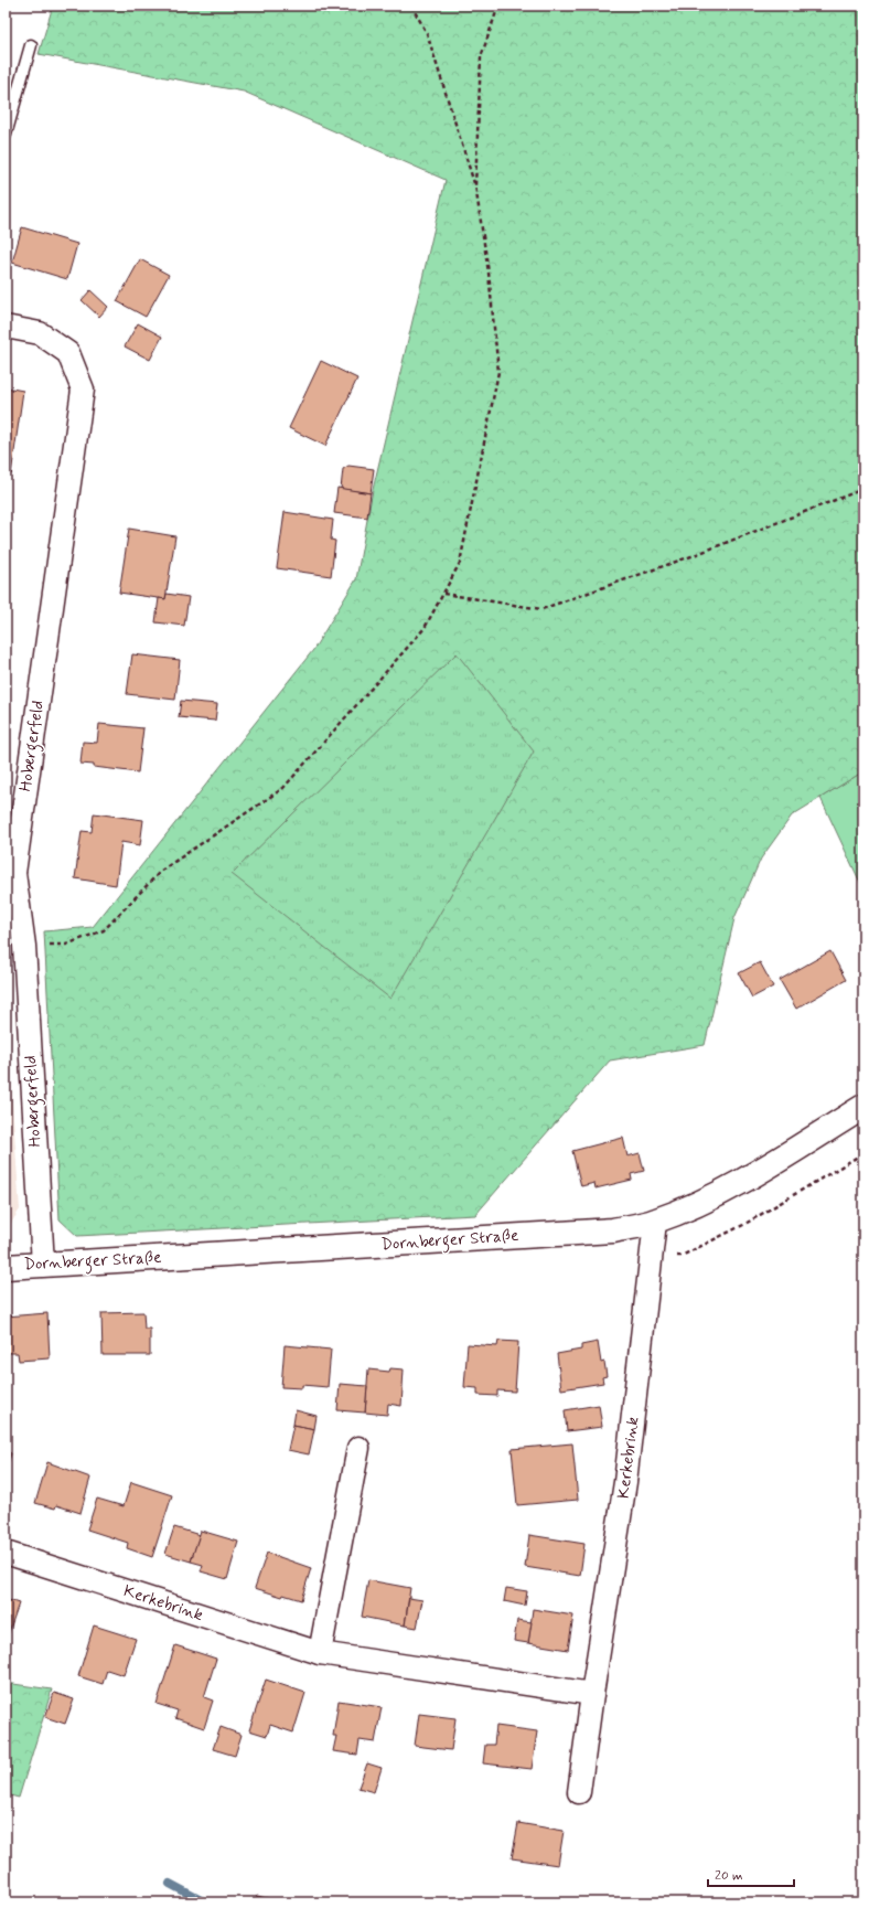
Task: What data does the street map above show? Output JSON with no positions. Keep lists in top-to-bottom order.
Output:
{
  "streets": {
    "street": ["Hobergerfeld", "Dornberger Straße", "Kerkebrink"]
  },
  "crossings": [
    ["Hobergerfeld", "Dornberger Straße"],
    ["Dornberger Straße", "Kerkebrink"]
  ],
  "scale_bar": "20 m"
}
